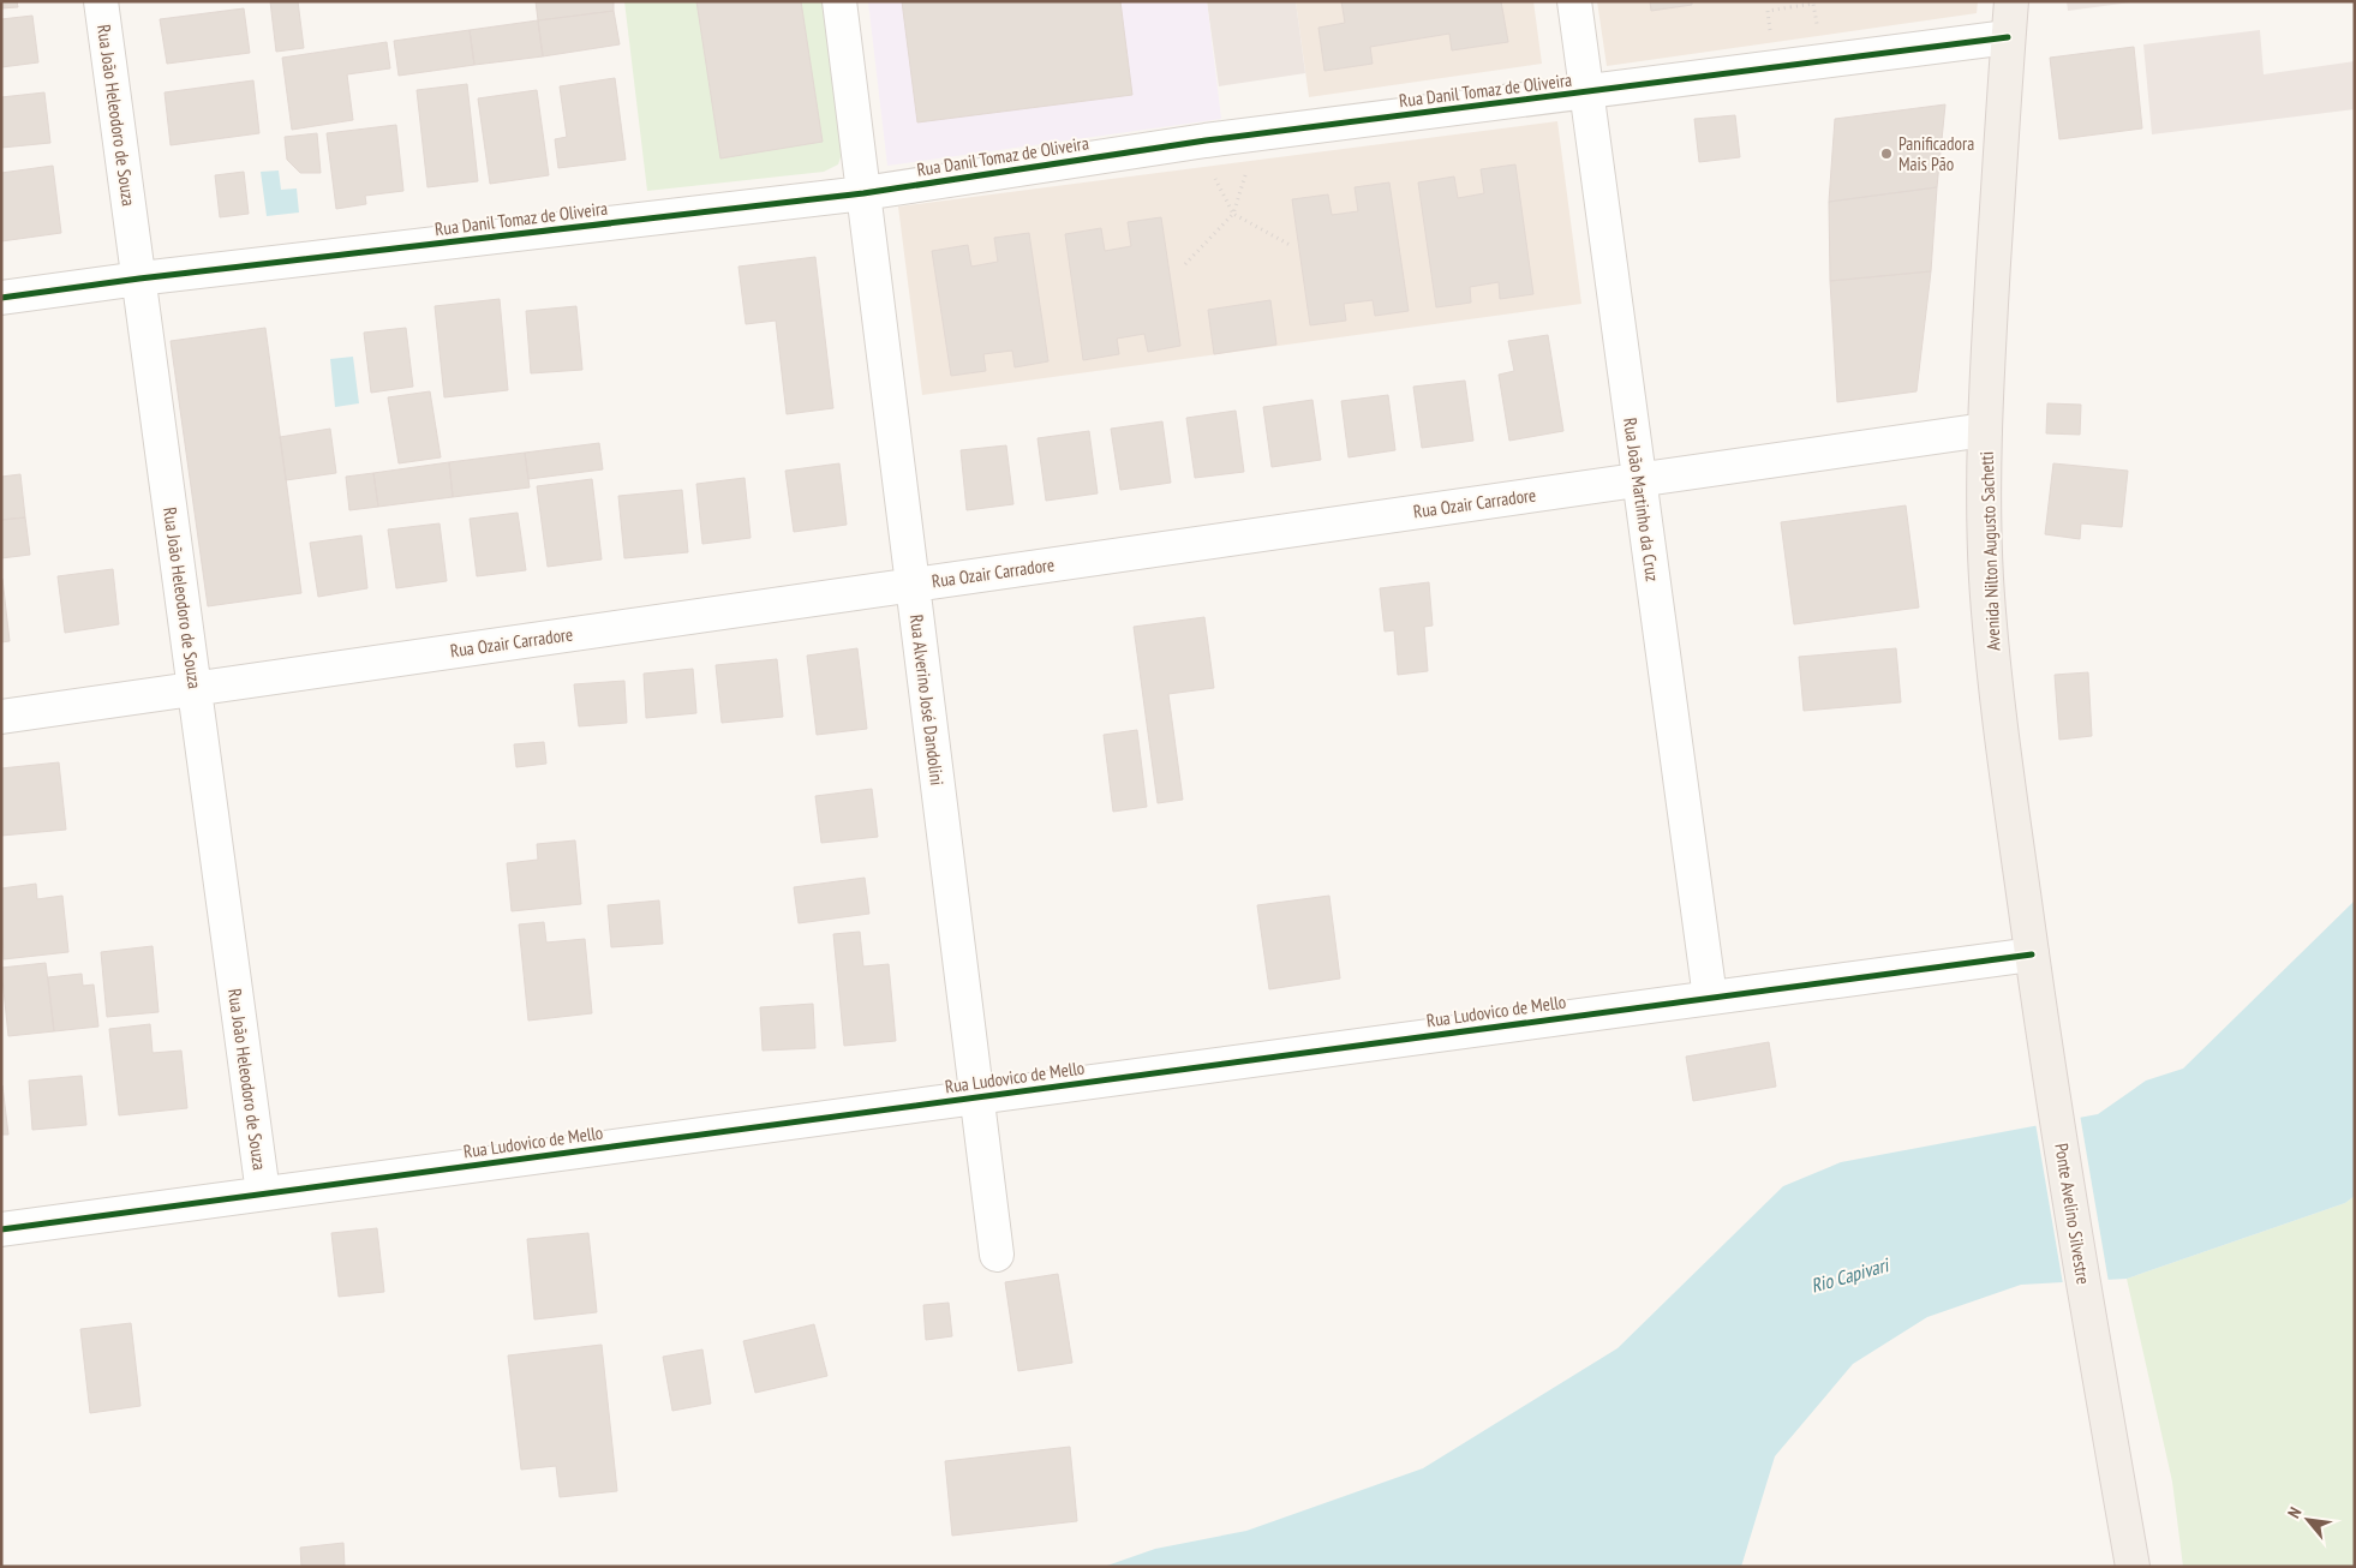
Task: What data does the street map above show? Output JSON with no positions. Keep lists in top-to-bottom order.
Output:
{
  "streets": {
    "main road": ["Avenida Nilton Augusto Sachetti", "Ponte Avelino Silvestre"],
    "street": [
      "Rua Danil Tomaz de Oliveira",
      "Rua João Heleodoro de Souza",
      "Rua João Martinho da Cruz",
      "Rua Ozair Carradore",
      "Rua Alverino José Dandolini",
      "Rua Ludovico de Mello"
    ]
  },
  "crossings": [
    ["Rua Danil Tomaz de Oliveira", "Rua João Heleodoro de Souza"],
    ["Rua Danil Tomaz de Oliveira", "Rua João Martinho da Cruz"],
    ["Rua Danil Tomaz de Oliveira", "Avenida Nilton Augusto Sachetti"],
    ["Rua Danil Tomaz de Oliveira", "Rua Alverino José Dandolini"],
    ["Rua João Heleodoro de Souza", "Rua Ozair Carradore"],
    ["Rua João Heleodoro de Souza", "Rua Ludovico de Mello"],
    ["Rua João Martinho da Cruz", "Rua Ozair Carradore"],
    ["Rua João Martinho da Cruz", "Rua Ludovico de Mello"],
    ["Rua Ozair Carradore", "Avenida Nilton Augusto Sachetti"],
    ["Rua Ozair Carradore", "Rua Alverino José Dandolini"],
    ["Avenida Nilton Augusto Sachetti", "Rua Ludovico de Mello"],
    ["Avenida Nilton Augusto Sachetti", "Ponte Avelino Silvestre"],
    ["Rua Alverino José Dandolini", "Rua Ludovico de Mello"]
  ],
  "water": ["Rio Capivari"],
  "places": ["Panificadora Mais Pão"],
  "north": "top left"
}
